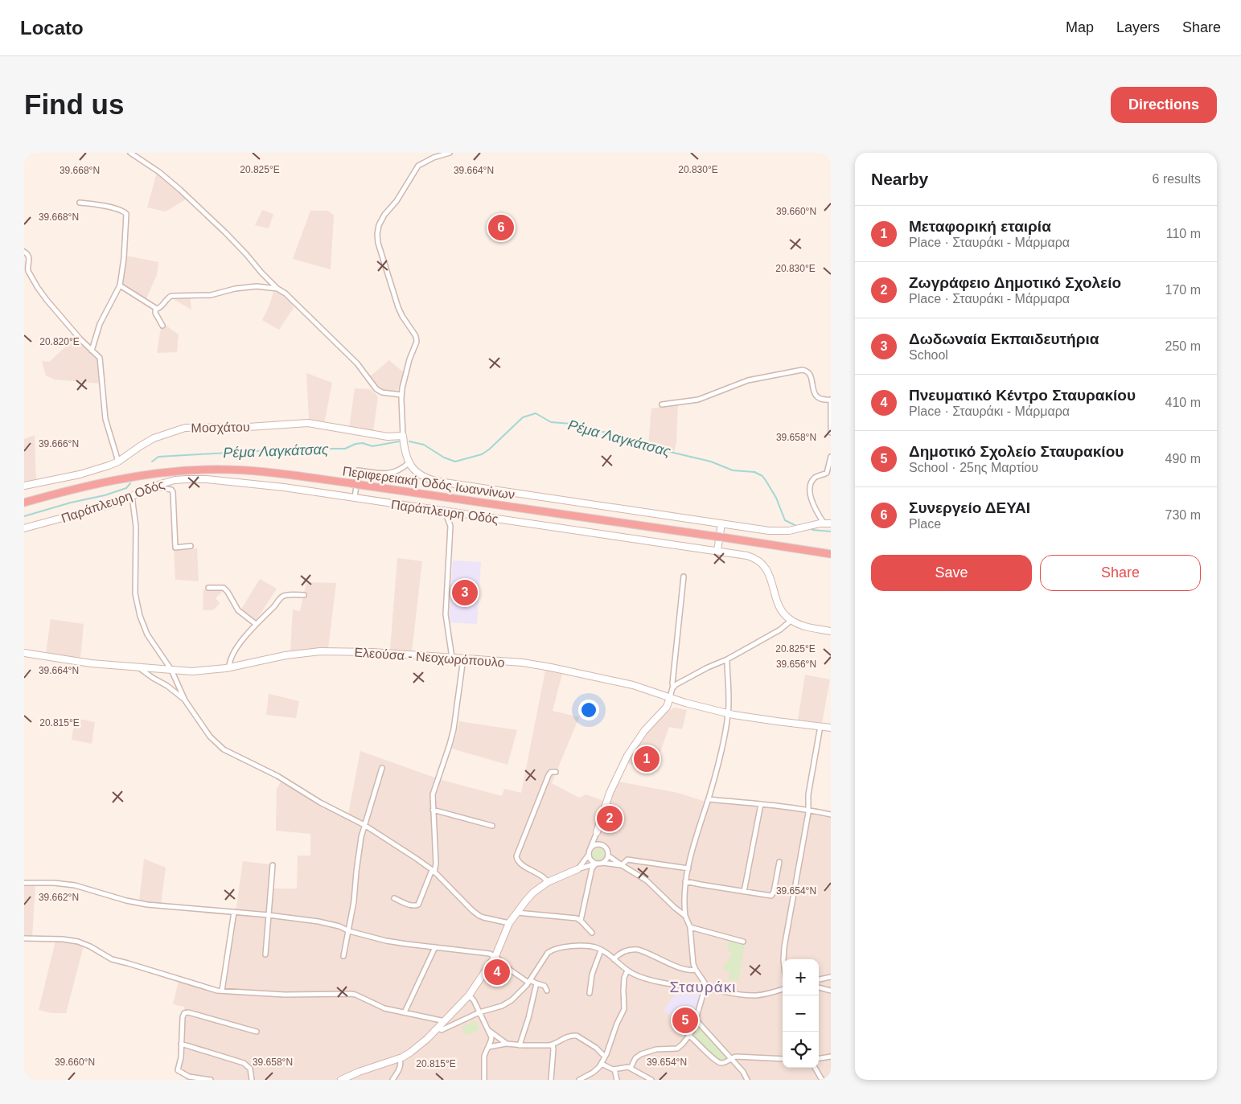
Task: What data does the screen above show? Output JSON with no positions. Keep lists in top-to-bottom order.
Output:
{
  "streets": {
    "highway": ["Περιφερειακή Οδός Ιωαννίνων"],
    "street": ["Μοσχάτου", "Παράπλευρη Οδός", "Ελεούσα - Νεοχωρόπουλο"]
  },
  "districts": ["Σταυράκι"],
  "water": ["Ρέμα Λαγκάτσας"],
  "page": {
    "header": "Locato",
    "nav": ["Map", "Layers", "Share"],
    "buttons": [
      "Directions",
      ["Save", "Share"]
    ],
    "title": "Find us",
    "heading": ["Nearby", "6 results"],
    "list": [
      {
        "mark": "1",
        "name": "Μεταφορική εταιρία",
        "note": "Place · Σταυράκι - Μάρμαρα",
        "value": "110 m"
      },
      {
        "mark": "2",
        "name": "Ζωγράφειο Δημοτικό Σχολείο",
        "note": "Place · Σταυράκι - Μάρμαρα",
        "value": "170 m"
      },
      {
        "mark": "3",
        "name": "Δωδωναία Εκπαιδευτήρια",
        "note": "School",
        "value": "250 m"
      },
      {
        "mark": "4",
        "name": "Πνευματικό Κέντρο Σταυρακίου",
        "note": "Place · Σταυράκι - Μάρμαρα",
        "value": "410 m"
      },
      {
        "mark": "5",
        "name": "Δημοτικό Σχολείο Σταυρακίου",
        "note": "School · 25ης Μαρτίου",
        "value": "490 m"
      },
      {
        "mark": "6",
        "name": "Συνεργείο ΔΕΥΑΙ",
        "note": "Place",
        "value": "730 m"
      }
    ],
    "pins": [
      "6",
      "3",
      "1",
      "2",
      "4",
      "5"
    ],
    "map_buttons": ["+", "−"]
  },
  "coordinates": [
    "20.825°E",
    "20.830°E",
    "39.668°N",
    "39.664°N",
    "39.660°N",
    "20.820°E",
    "39.658°N",
    "39.666°N",
    "39.656°N",
    "20.815°E",
    "39.654°N",
    "39.662°N"
  ]
}
